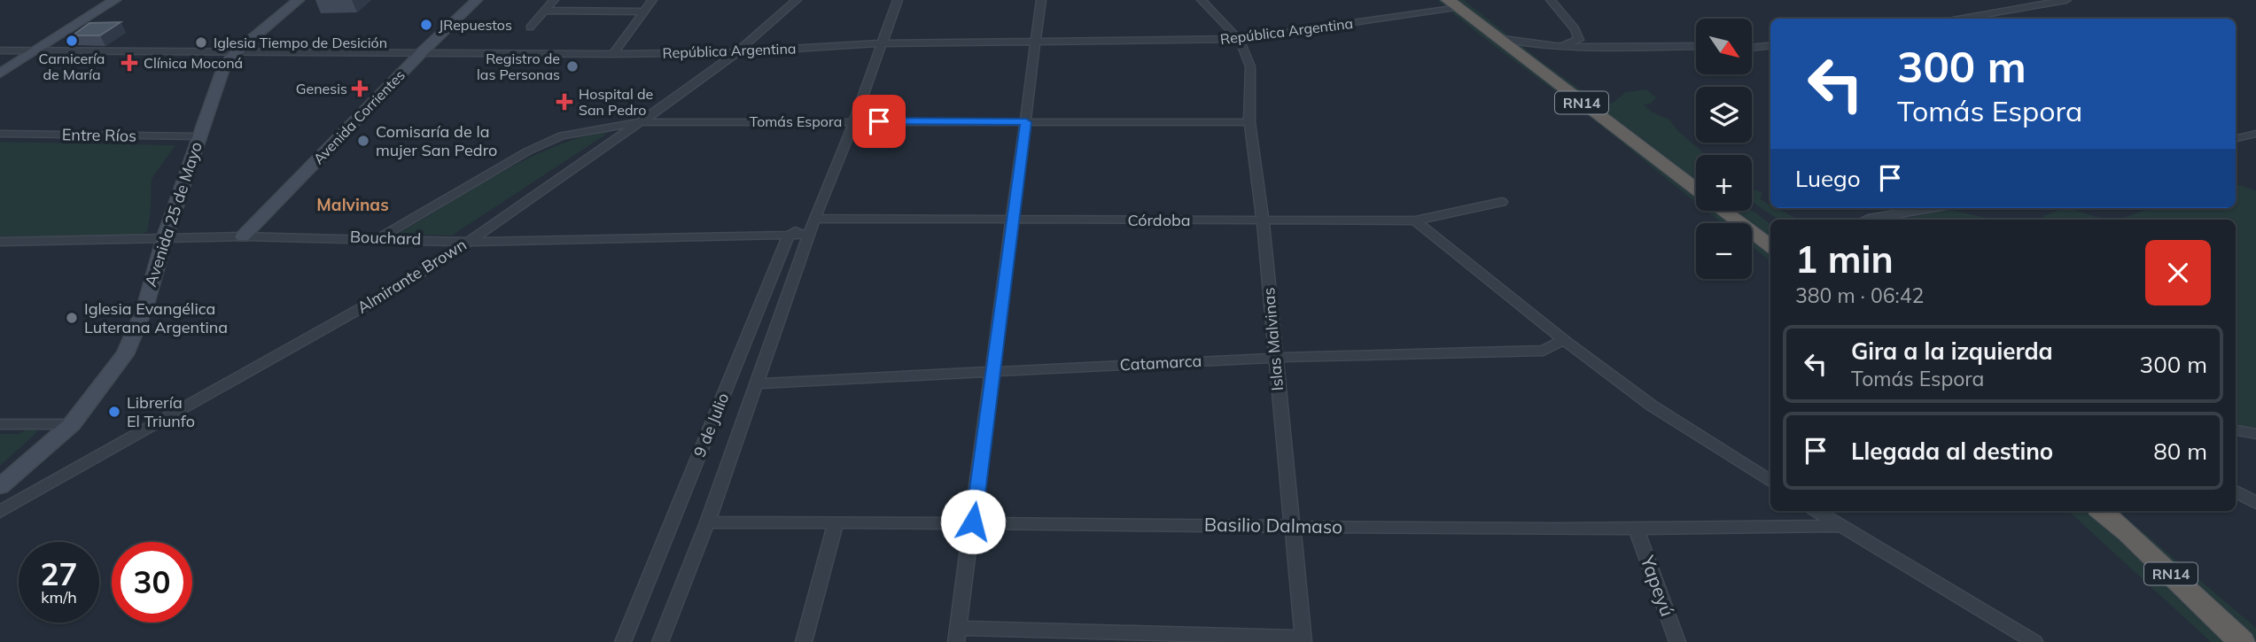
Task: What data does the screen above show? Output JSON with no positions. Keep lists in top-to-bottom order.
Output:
{
  "streets": {
    "highway": ["RN14"],
    "main road": ["Avenida Corrientes", "Avenida 25 de Mayo"],
    "street": [
      "República Argentina",
      "Tomás Espora",
      "Entre Ríos",
      "Córdoba",
      "Bouchard",
      "Almirante Brown",
      "Islas Malvinas",
      "Catamarca",
      "9 de Julio",
      "Basilio Dalmaso",
      "Yapeyú"
    ]
  },
  "crossings": [
    ["República Argentina", "RN14"],
    ["República Argentina", "Avenida Corrientes"],
    ["República Argentina", "Avenida 25 de Mayo"],
    ["República Argentina", "Almirante Brown"],
    ["República Argentina", "Islas Malvinas"],
    ["República Argentina", "9 de Julio"],
    ["Avenida Corrientes", "Bouchard"],
    ["Tomás Espora", "Bouchard"],
    ["Tomás Espora", "Almirante Brown"],
    ["Tomás Espora", "Islas Malvinas"],
    ["Tomás Espora", "9 de Julio"],
    ["Entre Ríos", "Avenida 25 de Mayo"],
    ["Avenida 25 de Mayo", "Bouchard"],
    ["Córdoba", "Islas Malvinas"],
    ["Córdoba", "9 de Julio"],
    ["Bouchard", "Almirante Brown"],
    ["Bouchard", "9 de Julio"],
    ["Islas Malvinas", "Catamarca"],
    ["Islas Malvinas", "Basilio Dalmaso"],
    ["Catamarca", "9 de Julio"],
    ["9 de Julio", "Basilio Dalmaso"],
    ["Basilio Dalmaso", "Yapeyú"]
  ],
  "districts": ["Malvinas"],
  "places": {
    "other": [
      "JRepuestos",
      "Carnicería de María",
      "Iglesia Tiempo de Desición",
      "Registro de las Personas",
      "Comisaría de la mujer San Pedro",
      "Iglesia Evangélica Luterana Argentina",
      "Librería El Triunfo"
    ],
    "health": ["Clínica Moconá", "Genesis", "Hospital de San Pedro"]
  },
  "north": "bottom right",
  "page": {
    "map_buttons": ["+", "−"],
    "turn": ["300 m", "Tomás Espora"],
    "then": "Luego",
    "heading": ["1 min", "380 m · 06:42"],
    "list": [
      {
        "name": "Gira a la izquierda",
        "note": "Tomás Espora",
        "value": "300 m"
      },
      {
        "name": "Llegada al destino",
        "value": "80 m"
      }
    ],
    "speed": "27 km/h",
    "limit": "30"
  }
}
